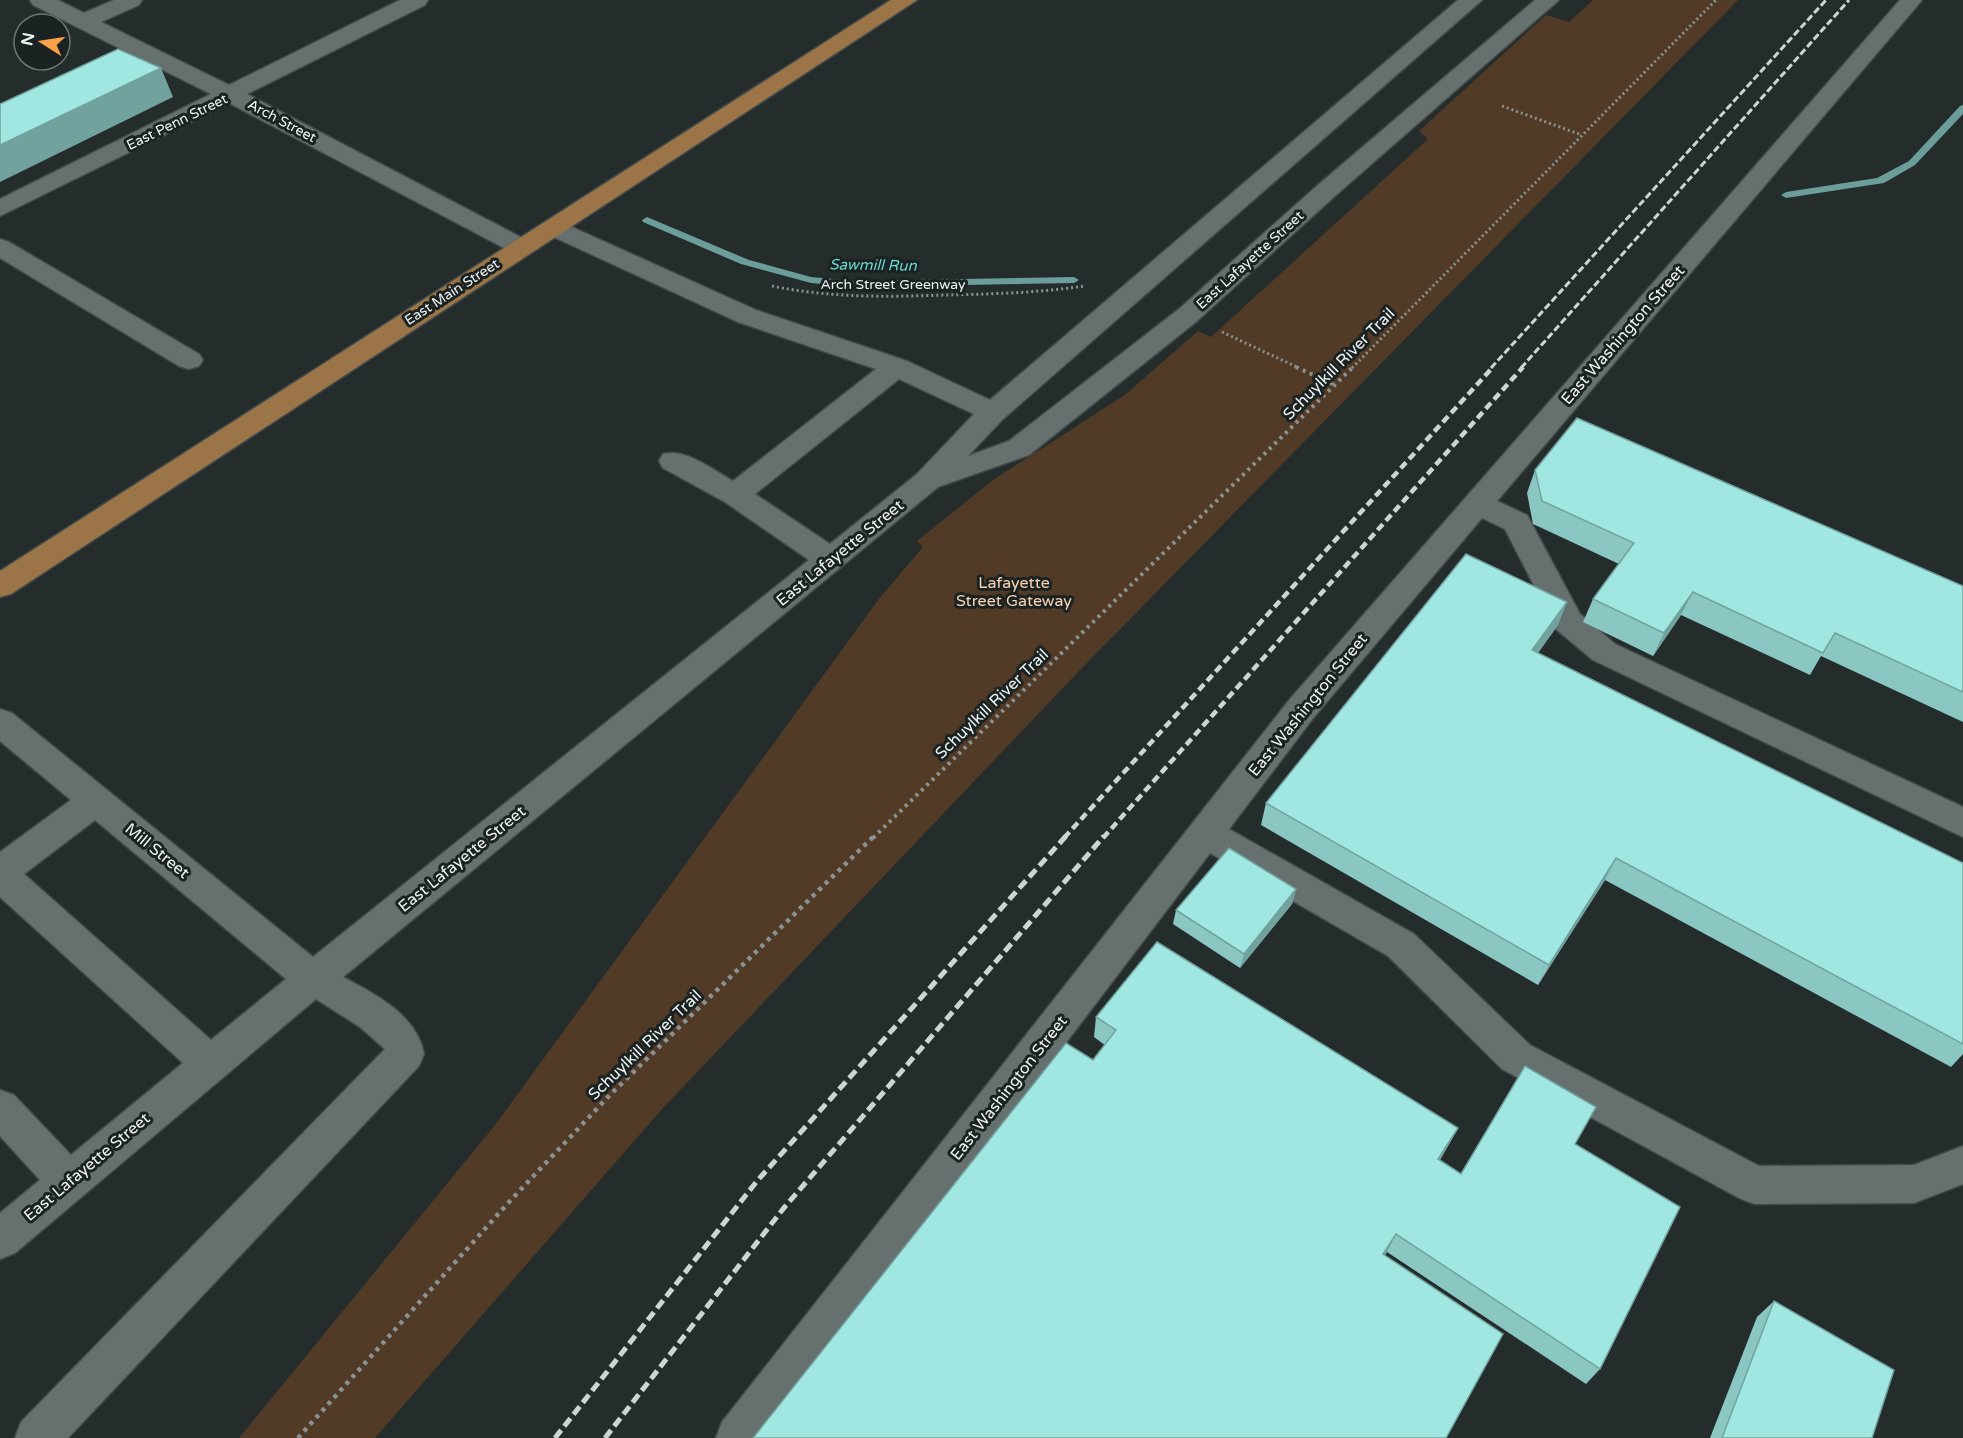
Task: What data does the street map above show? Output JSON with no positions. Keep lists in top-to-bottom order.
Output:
{
  "streets": {
    "main road": ["East Main Street"],
    "street": [
      "Arch Street",
      "East Penn Street",
      "East Lafayette Street",
      "East Washington Street",
      "Mill Street"
    ],
    "path": ["Arch Street Greenway", "Schuylkill River Trail"]
  },
  "crossings": [
    ["Arch Street", "East Penn Street"],
    ["Arch Street", "East Main Street"],
    ["East Lafayette Street", "Arch Street Greenway"],
    ["East Lafayette Street", "Mill Street"]
  ],
  "water": ["Sawmill Run"],
  "parks": ["Lafayette Street Gateway"],
  "north": "left"
}
